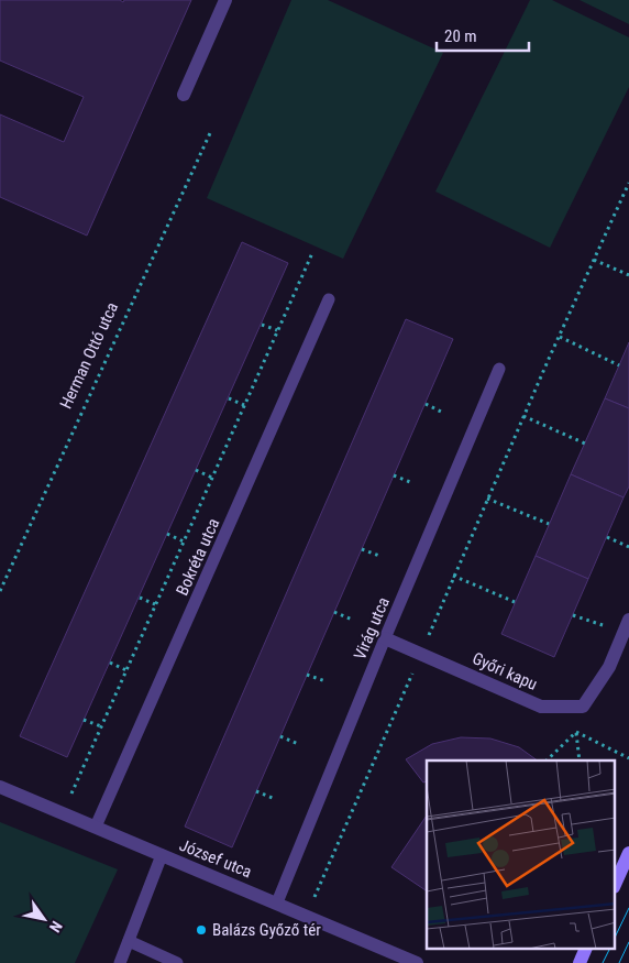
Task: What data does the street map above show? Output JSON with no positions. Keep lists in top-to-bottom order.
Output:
{
  "streets": {
    "street": ["Győri kapu", "József utca"],
    "lane": ["Bokréta utca", "Virág utca"],
    "path": ["Herman Ottó utca"]
  },
  "crossings": [
    ["Bokréta utca", "József utca"],
    ["Virág utca", "Győri kapu"],
    ["Virág utca", "József utca"]
  ],
  "places": ["Balázs Győző tér"],
  "scale_bar": "20 m",
  "north": "bottom right"
}
